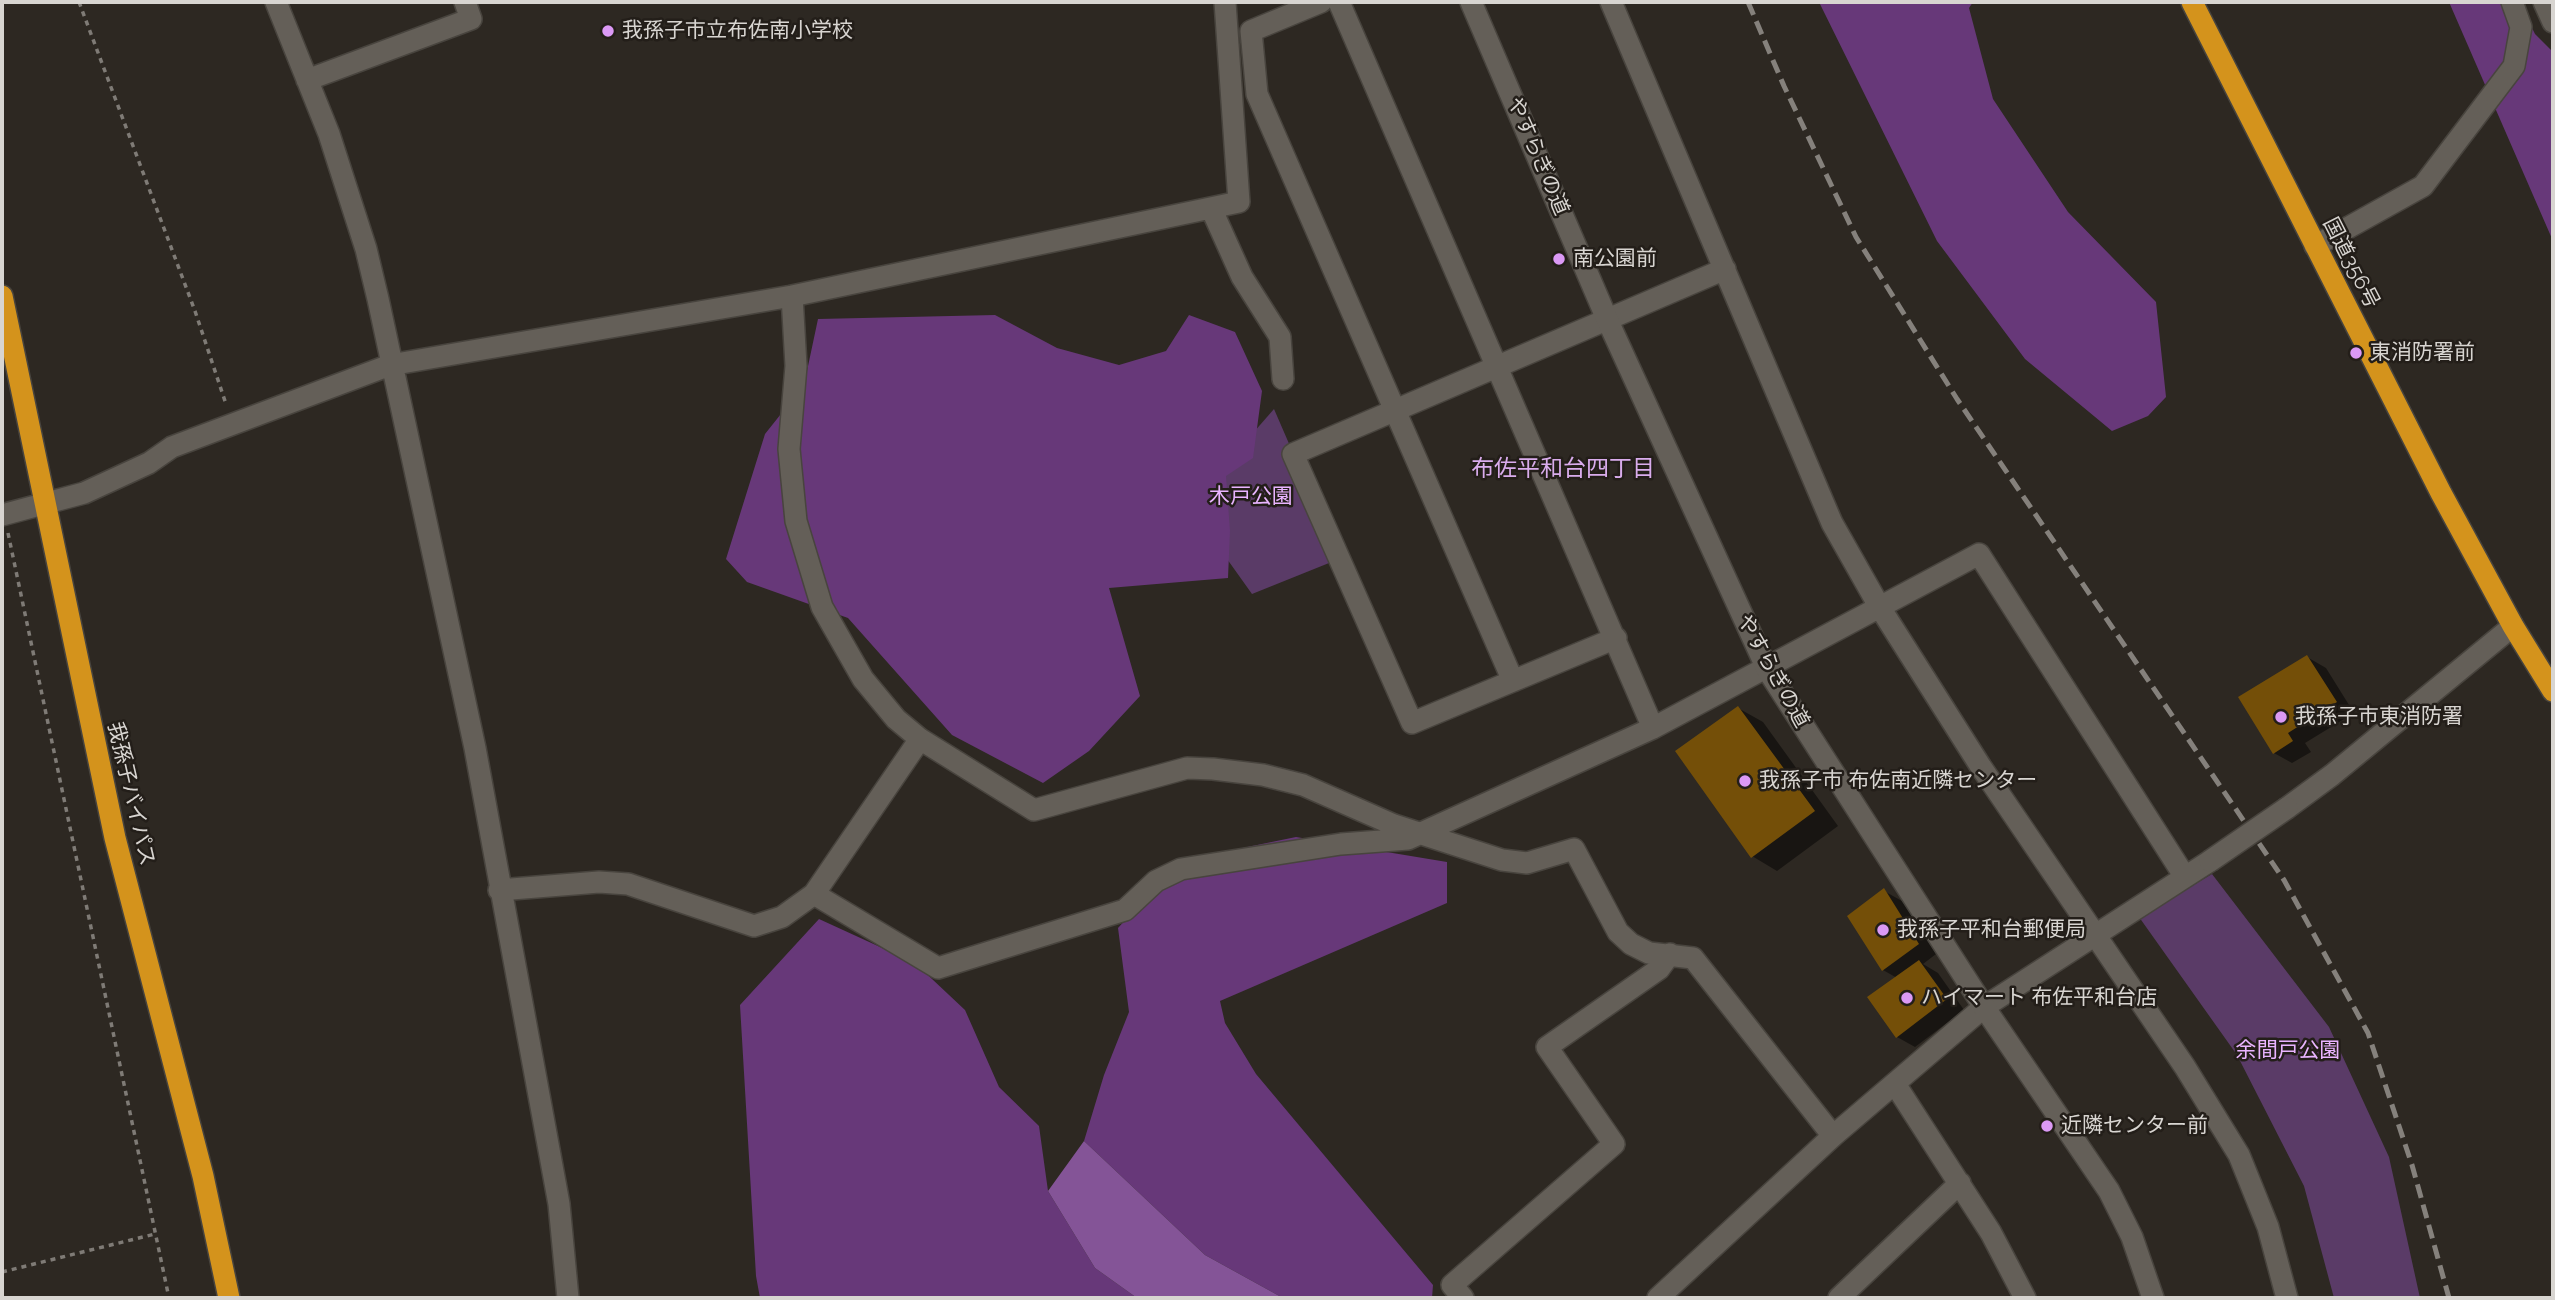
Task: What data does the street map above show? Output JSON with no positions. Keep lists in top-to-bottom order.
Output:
{
  "streets": {
    "highway": ["国道356号", "我孫子バイパス"],
    "street": ["やすらぎの道"]
  },
  "districts": ["布佐平和台四丁目"],
  "parks": ["木戸公園", "余間戸公園"],
  "places": [
    "我孫子市立布佐南小学校",
    "南公園前",
    "東消防署前",
    "我孫子市東消防署",
    "我孫子市 布佐南近隣センター",
    "我孫子平和台郵便局",
    "ハイマート 布佐平和台店",
    "近隣センター前"
  ]
}
